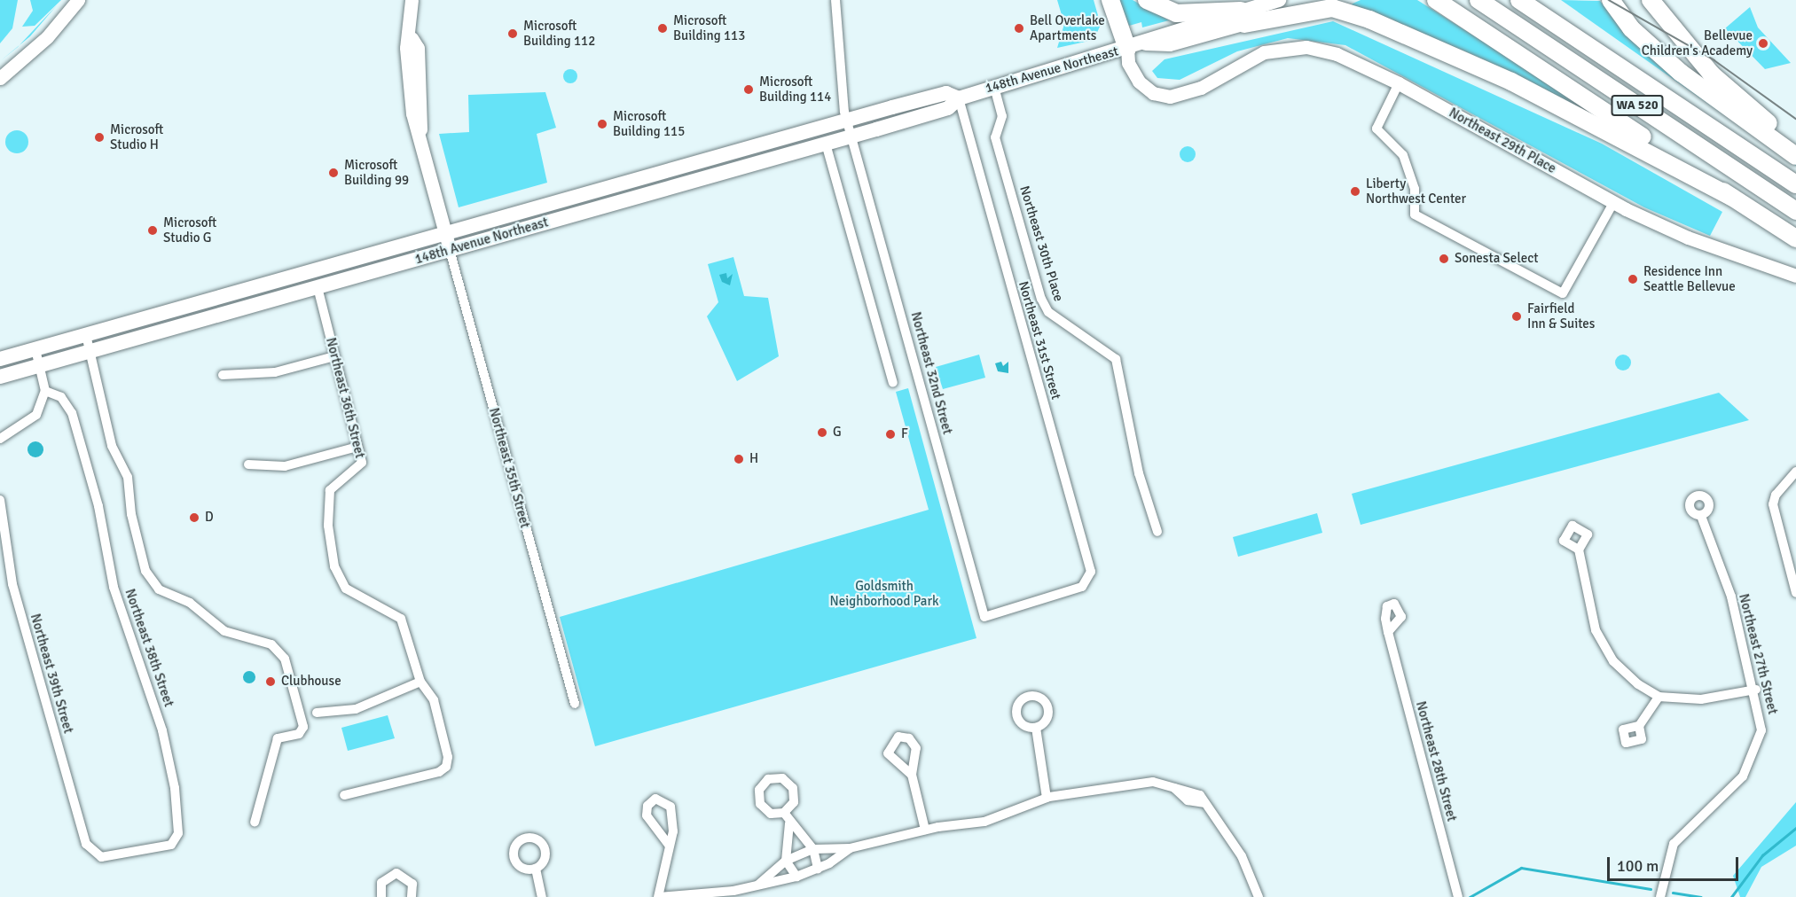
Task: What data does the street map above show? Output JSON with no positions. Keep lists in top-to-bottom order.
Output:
{
  "streets": {
    "highway": ["WA 520"],
    "main road": ["148th Avenue Northeast"],
    "street": [
      "Northeast 29th Place",
      "Northeast 30th Place",
      "Northeast 31st Street",
      "Northeast 32nd Street",
      "Northeast 36th Street",
      "Northeast 35th Street",
      "Northeast 38th Street",
      "Northeast 27th Street",
      "Northeast 39th Street",
      "Northeast 28th Street"
    ]
  },
  "crossings": [
    ["148th Avenue Northeast", "Northeast 29th Place"],
    ["148th Avenue Northeast", "Northeast 30th Place"],
    ["148th Avenue Northeast", "Northeast 31st Street"],
    ["148th Avenue Northeast", "Northeast 32nd Street"],
    ["148th Avenue Northeast", "Northeast 36th Street"],
    ["148th Avenue Northeast", "Northeast 35th Street"],
    ["Northeast 31st Street", "Northeast 32nd Street"],
    ["Northeast 38th Street", "Northeast 39th Street"]
  ],
  "parks": ["Goldsmith Neighborhood Park"],
  "places": [
    "Microsoft Building 113",
    "Bell Overlake Apartments",
    "Microsoft Building 112",
    "Bellevue Children's Academy",
    "Microsoft Building 114",
    "Microsoft Building 115",
    "Microsoft Studio H",
    "Microsoft Building 99",
    "Liberty Northwest Center",
    "Microsoft Studio G",
    "Sonesta Select",
    "Residence Inn Seattle Bellevue",
    "Fairfield Inn & Suites",
    "G",
    "F",
    "H",
    "D",
    "Clubhouse"
  ],
  "scale_bar": "100 m"
}
